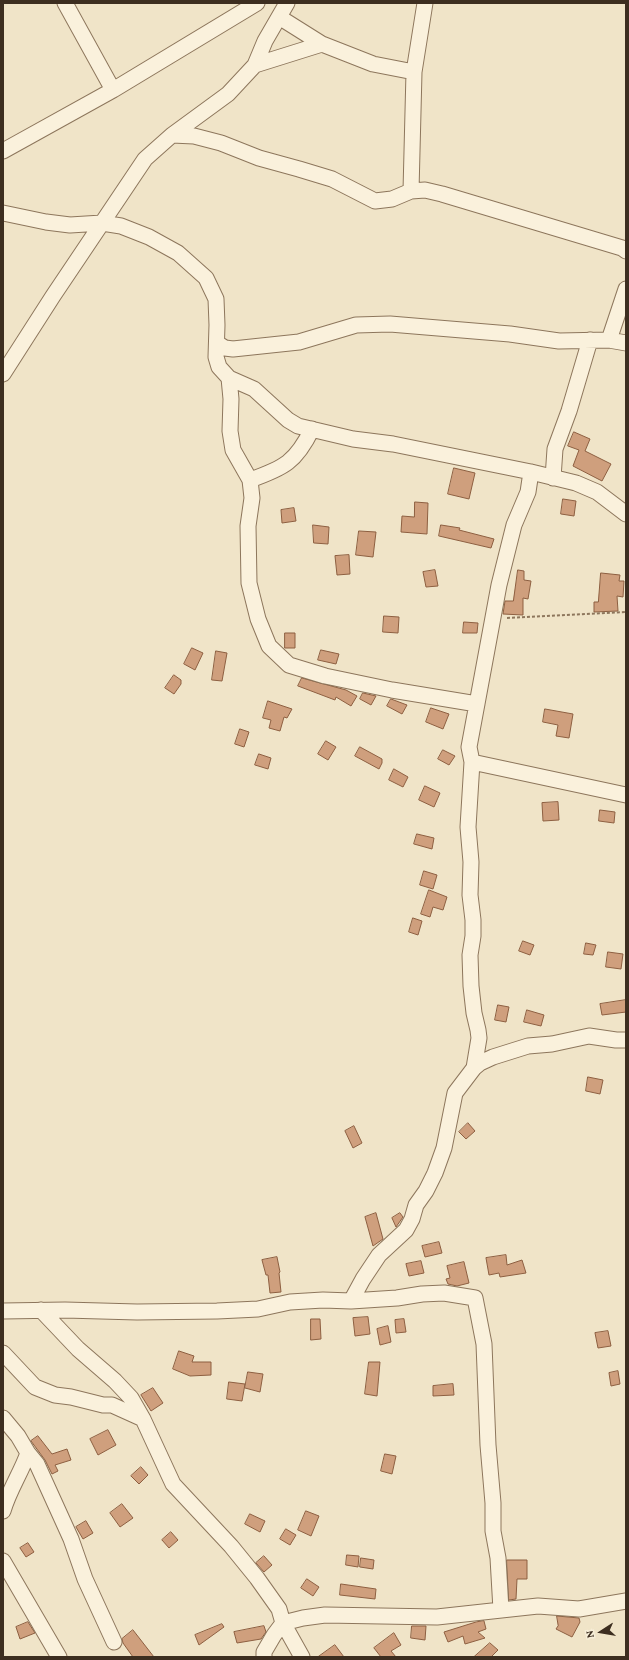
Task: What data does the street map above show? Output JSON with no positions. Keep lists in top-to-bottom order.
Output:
{
  "north": "left"
}
